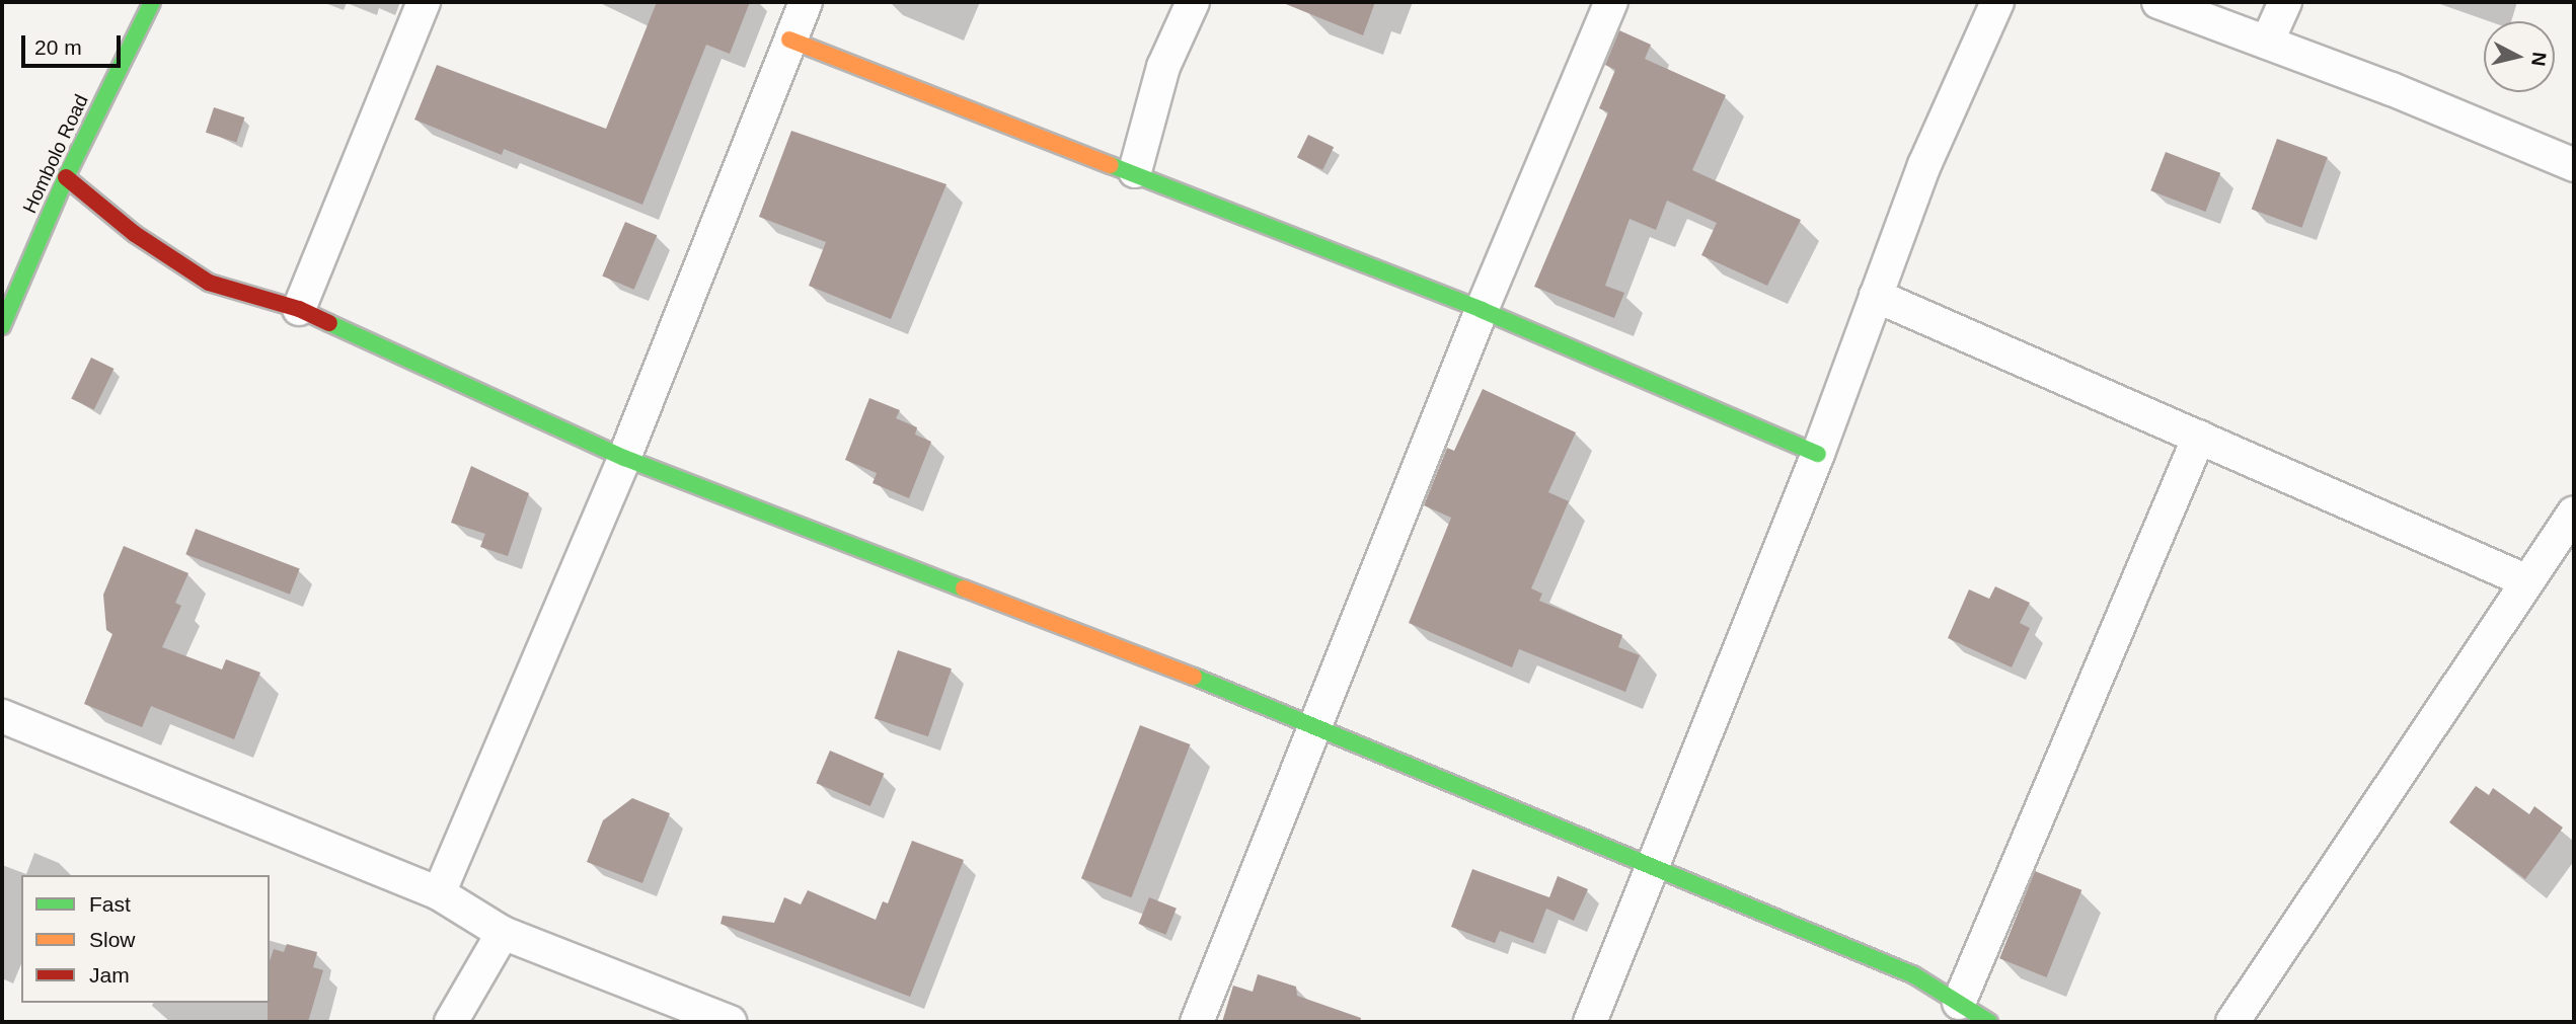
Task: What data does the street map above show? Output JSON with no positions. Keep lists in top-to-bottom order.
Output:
{
  "streets": {
    "street": ["Hombolo Road"]
  },
  "legend": ["Fast", "Slow", "Jam"],
  "scale_bar": "20 m",
  "north": "right"
}
